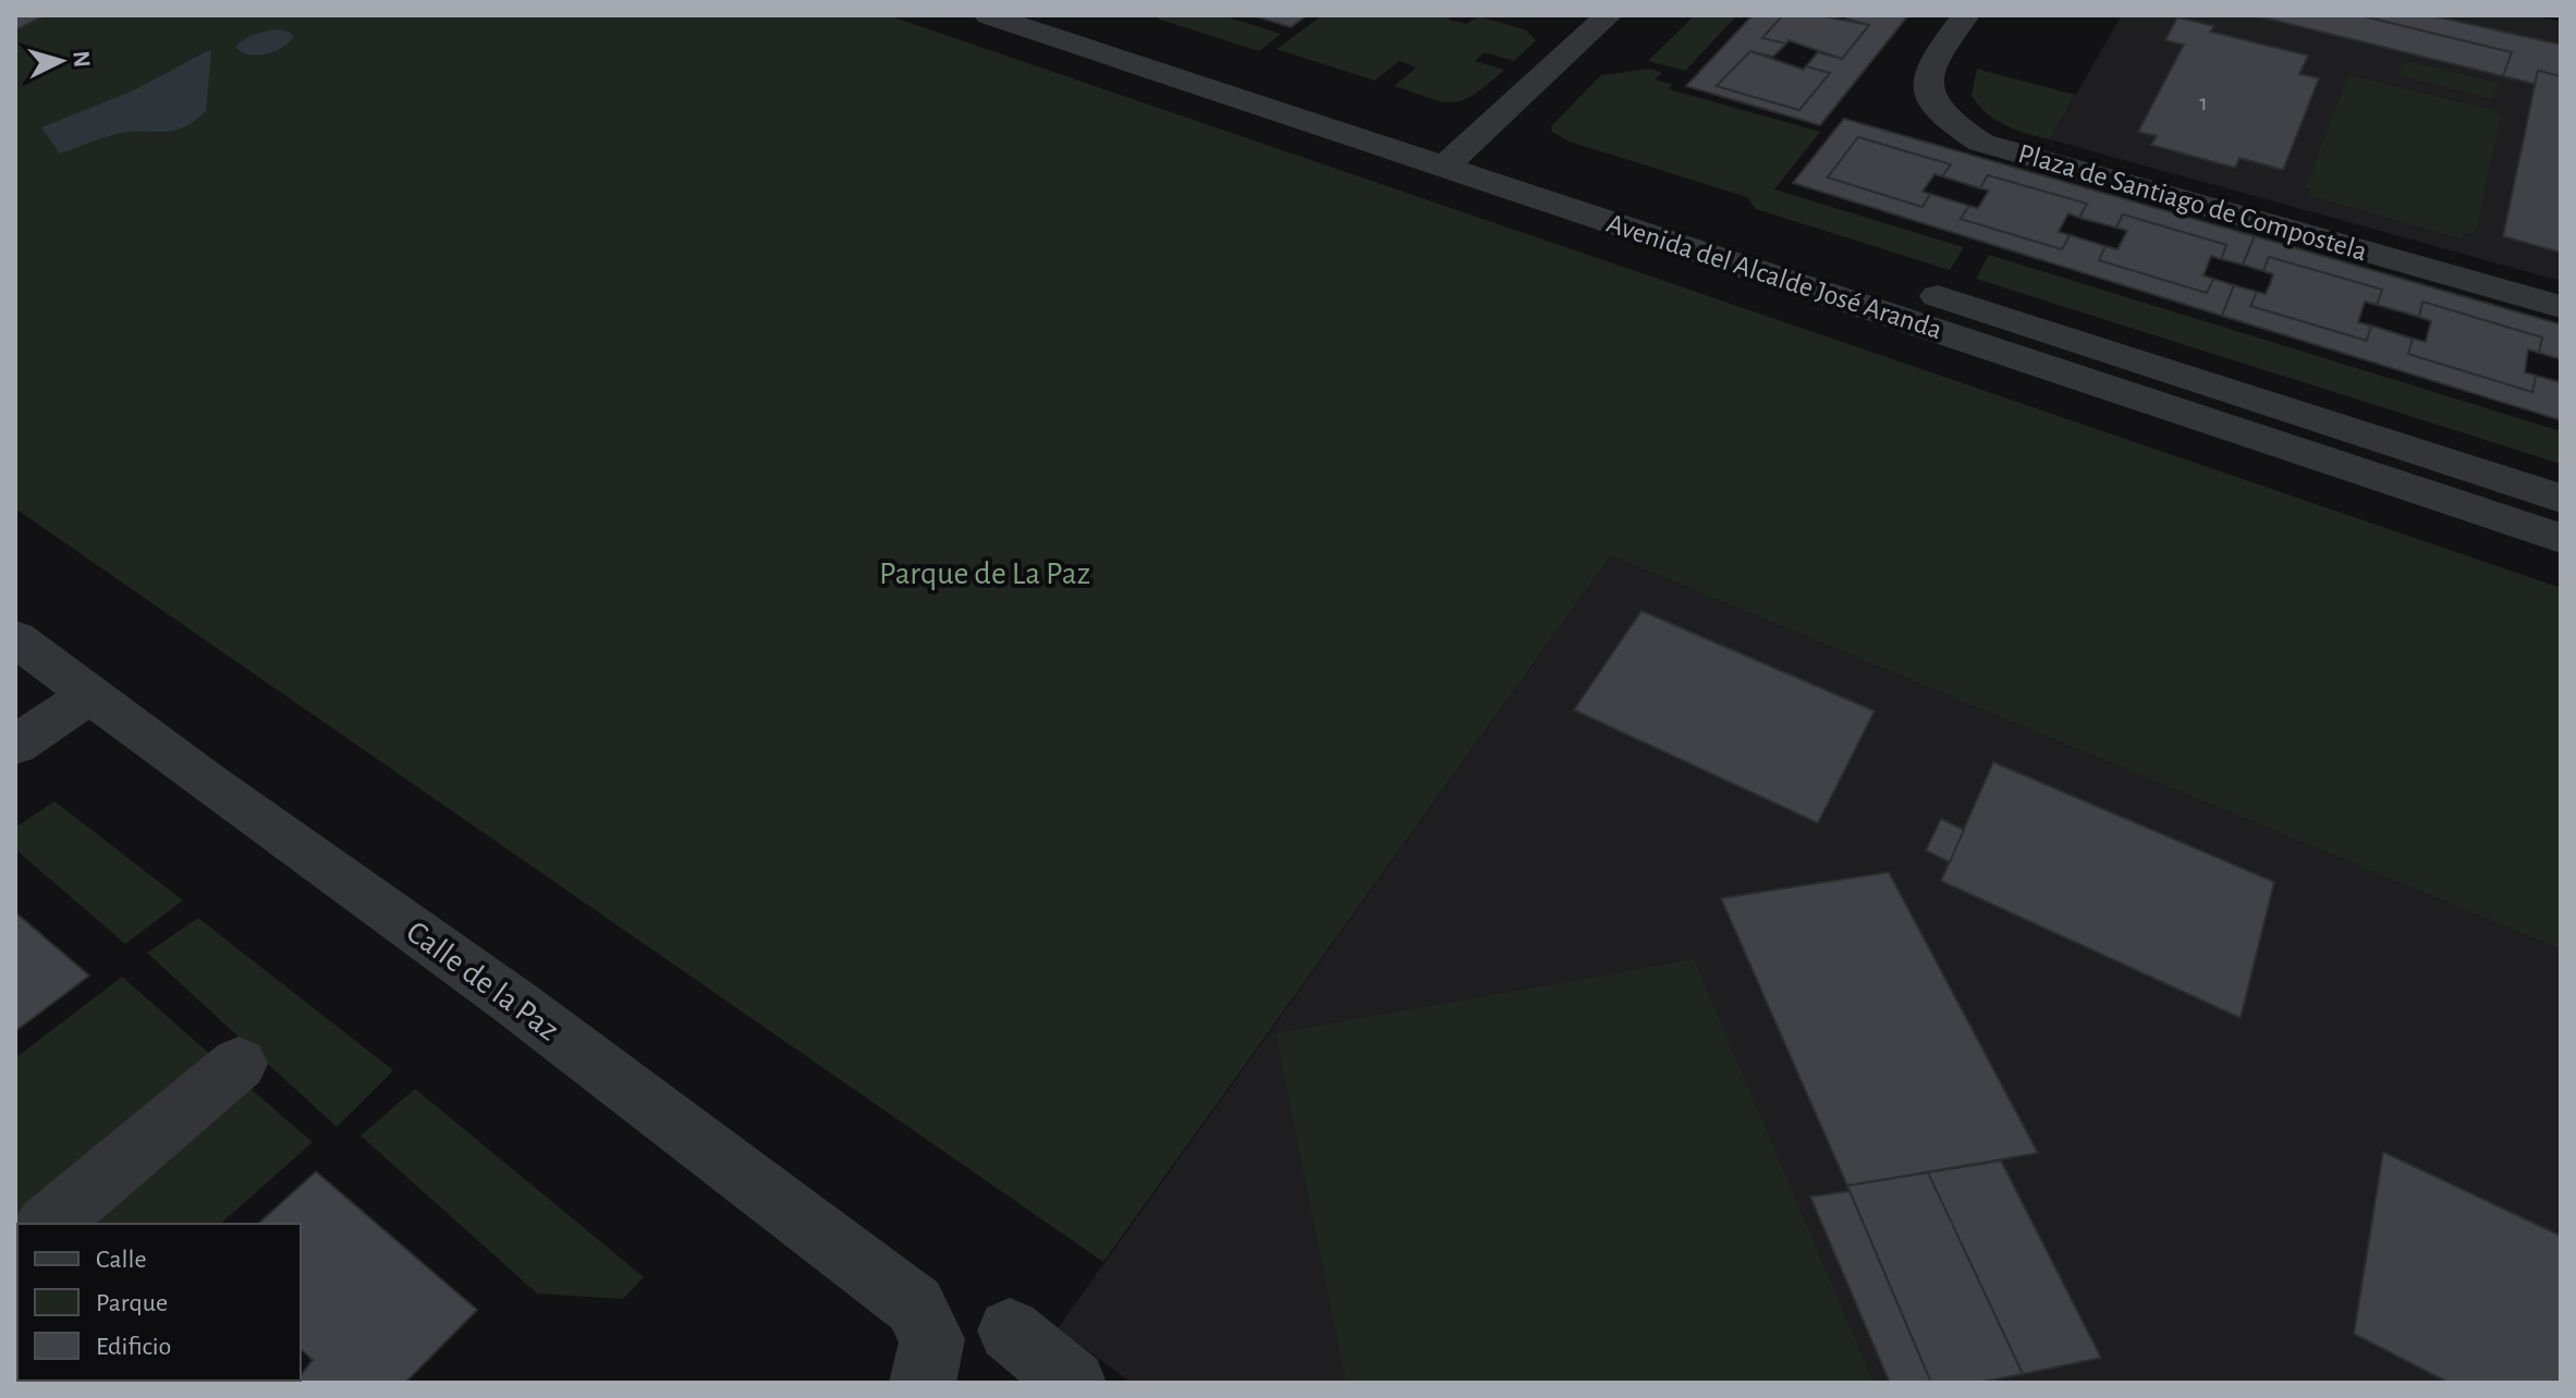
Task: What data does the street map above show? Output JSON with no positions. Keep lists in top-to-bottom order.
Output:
{
  "streets": {
    "street": ["Plaza de Santiago de Compostela", "Avenida del Alcalde José Aranda", "Calle de la Paz"]
  },
  "parks": ["Parque de La Paz"],
  "house_numbers": ["1"],
  "legend": ["Calle", "Parque", "Edificio"],
  "north": "right"
}
